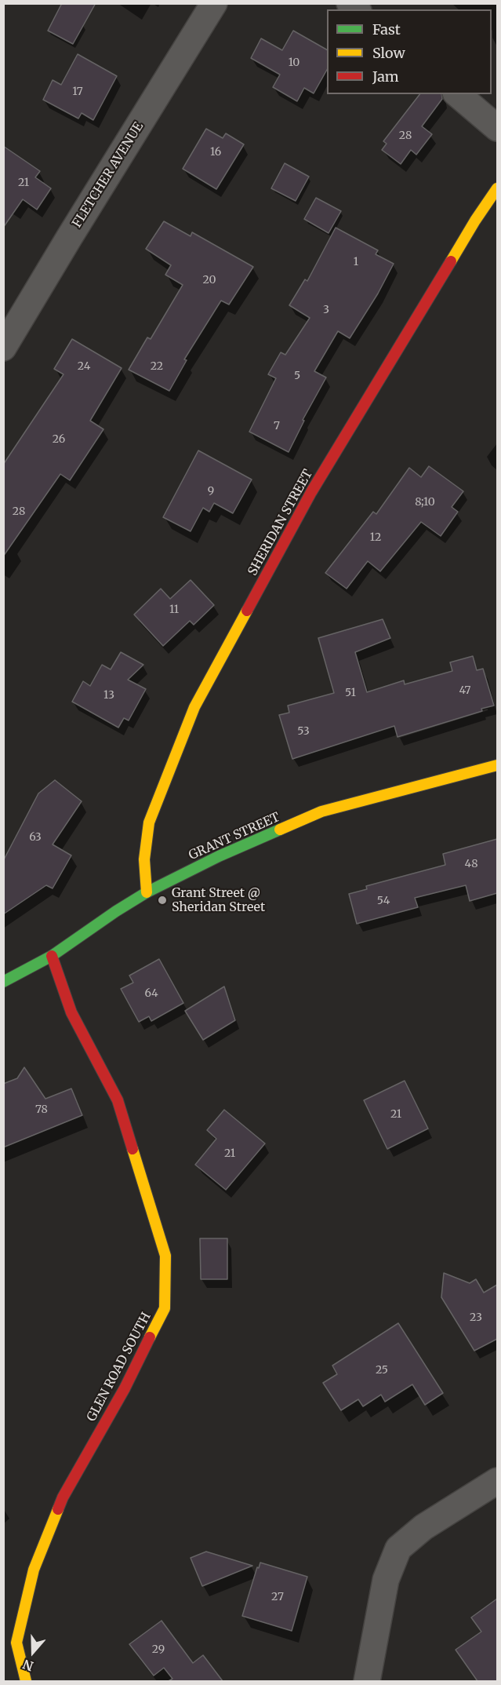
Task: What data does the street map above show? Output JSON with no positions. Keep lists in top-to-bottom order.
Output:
{
  "streets": {
    "street": [
      "FLETCHER AVENUE",
      "SHERIDAN STREET",
      "GRANT STREET",
      "GLEN ROAD SOUTH"
    ]
  },
  "crossings": [
    ["SHERIDAN STREET", "GRANT STREET"],
    ["GRANT STREET", "GLEN ROAD SOUTH"]
  ],
  "places": ["Grant Street @ Sheridan Street"],
  "house_numbers": [
    "10",
    "17",
    "28",
    "16",
    "21",
    "1",
    "20",
    "3",
    "24",
    "22",
    "5",
    "7",
    "26",
    "9",
    "8;10",
    "28",
    "12",
    "11",
    "47",
    "51",
    "13",
    "53",
    "63",
    "48",
    "54",
    "64",
    "78",
    "21",
    "21",
    "23",
    "25",
    "27",
    "29"
  ],
  "legend": ["Fast", "Slow", "Jam"],
  "north": "bottom"
}
